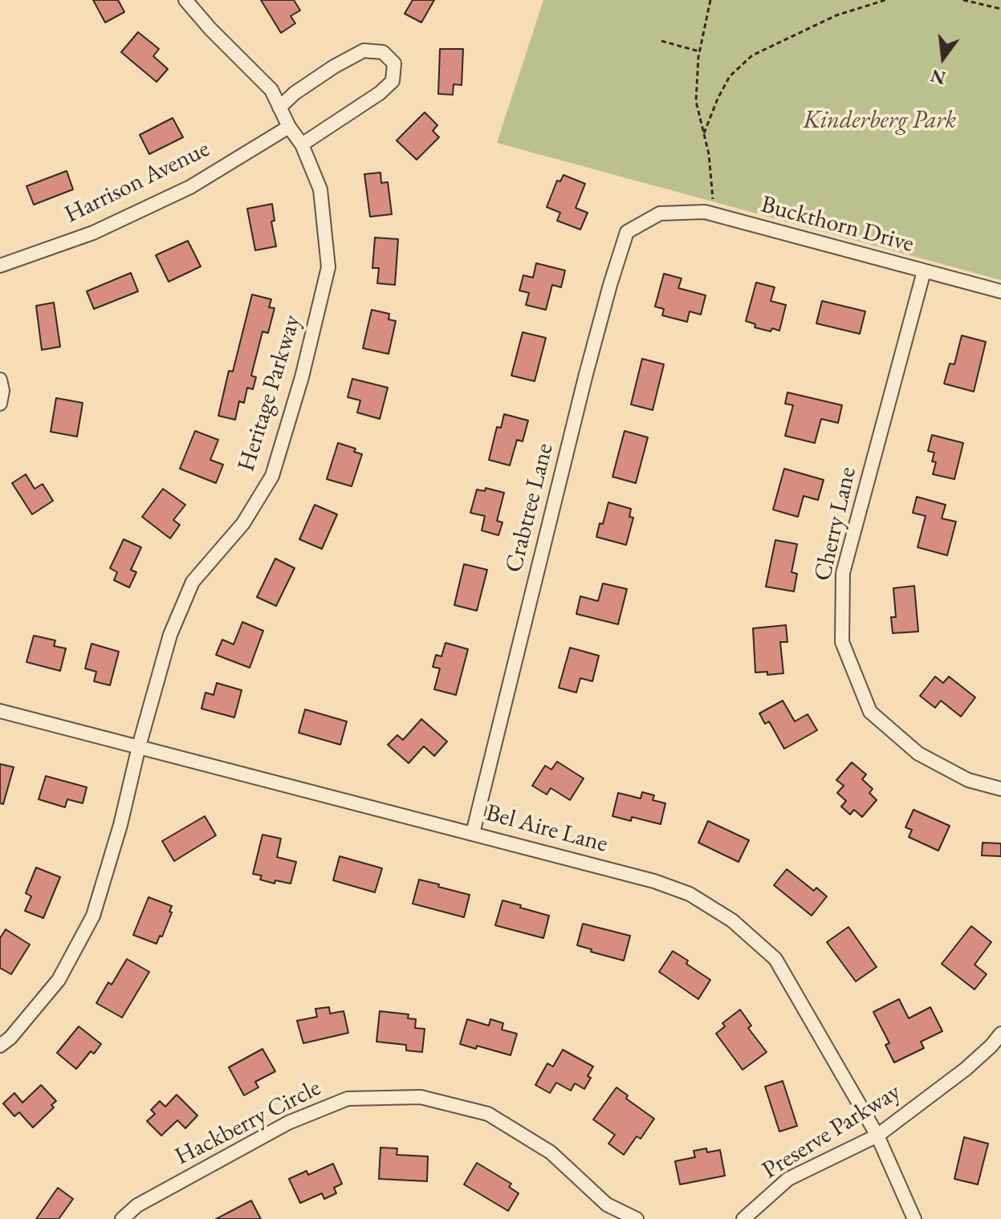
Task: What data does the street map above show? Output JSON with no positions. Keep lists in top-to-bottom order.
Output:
{
  "streets": {
    "street": [
      "Harrison Avenue",
      "Buckthorn Drive",
      "Heritage Parkway",
      "Crabtree Lane",
      "Cherry Lane",
      "Bel Aire Lane",
      "Hackberry Circle",
      "Preserve Parkway"
    ]
  },
  "crossings": [
    ["Harrison Avenue", "Heritage Parkway"],
    ["Buckthorn Drive", "Crabtree Lane"],
    ["Buckthorn Drive", "Cherry Lane"],
    ["Heritage Parkway", "Bel Aire Lane"],
    ["Crabtree Lane", "Bel Aire Lane"],
    ["Bel Aire Lane", "Preserve Parkway"]
  ],
  "parks": ["Kinderberg Park"],
  "north": "bottom"
}
